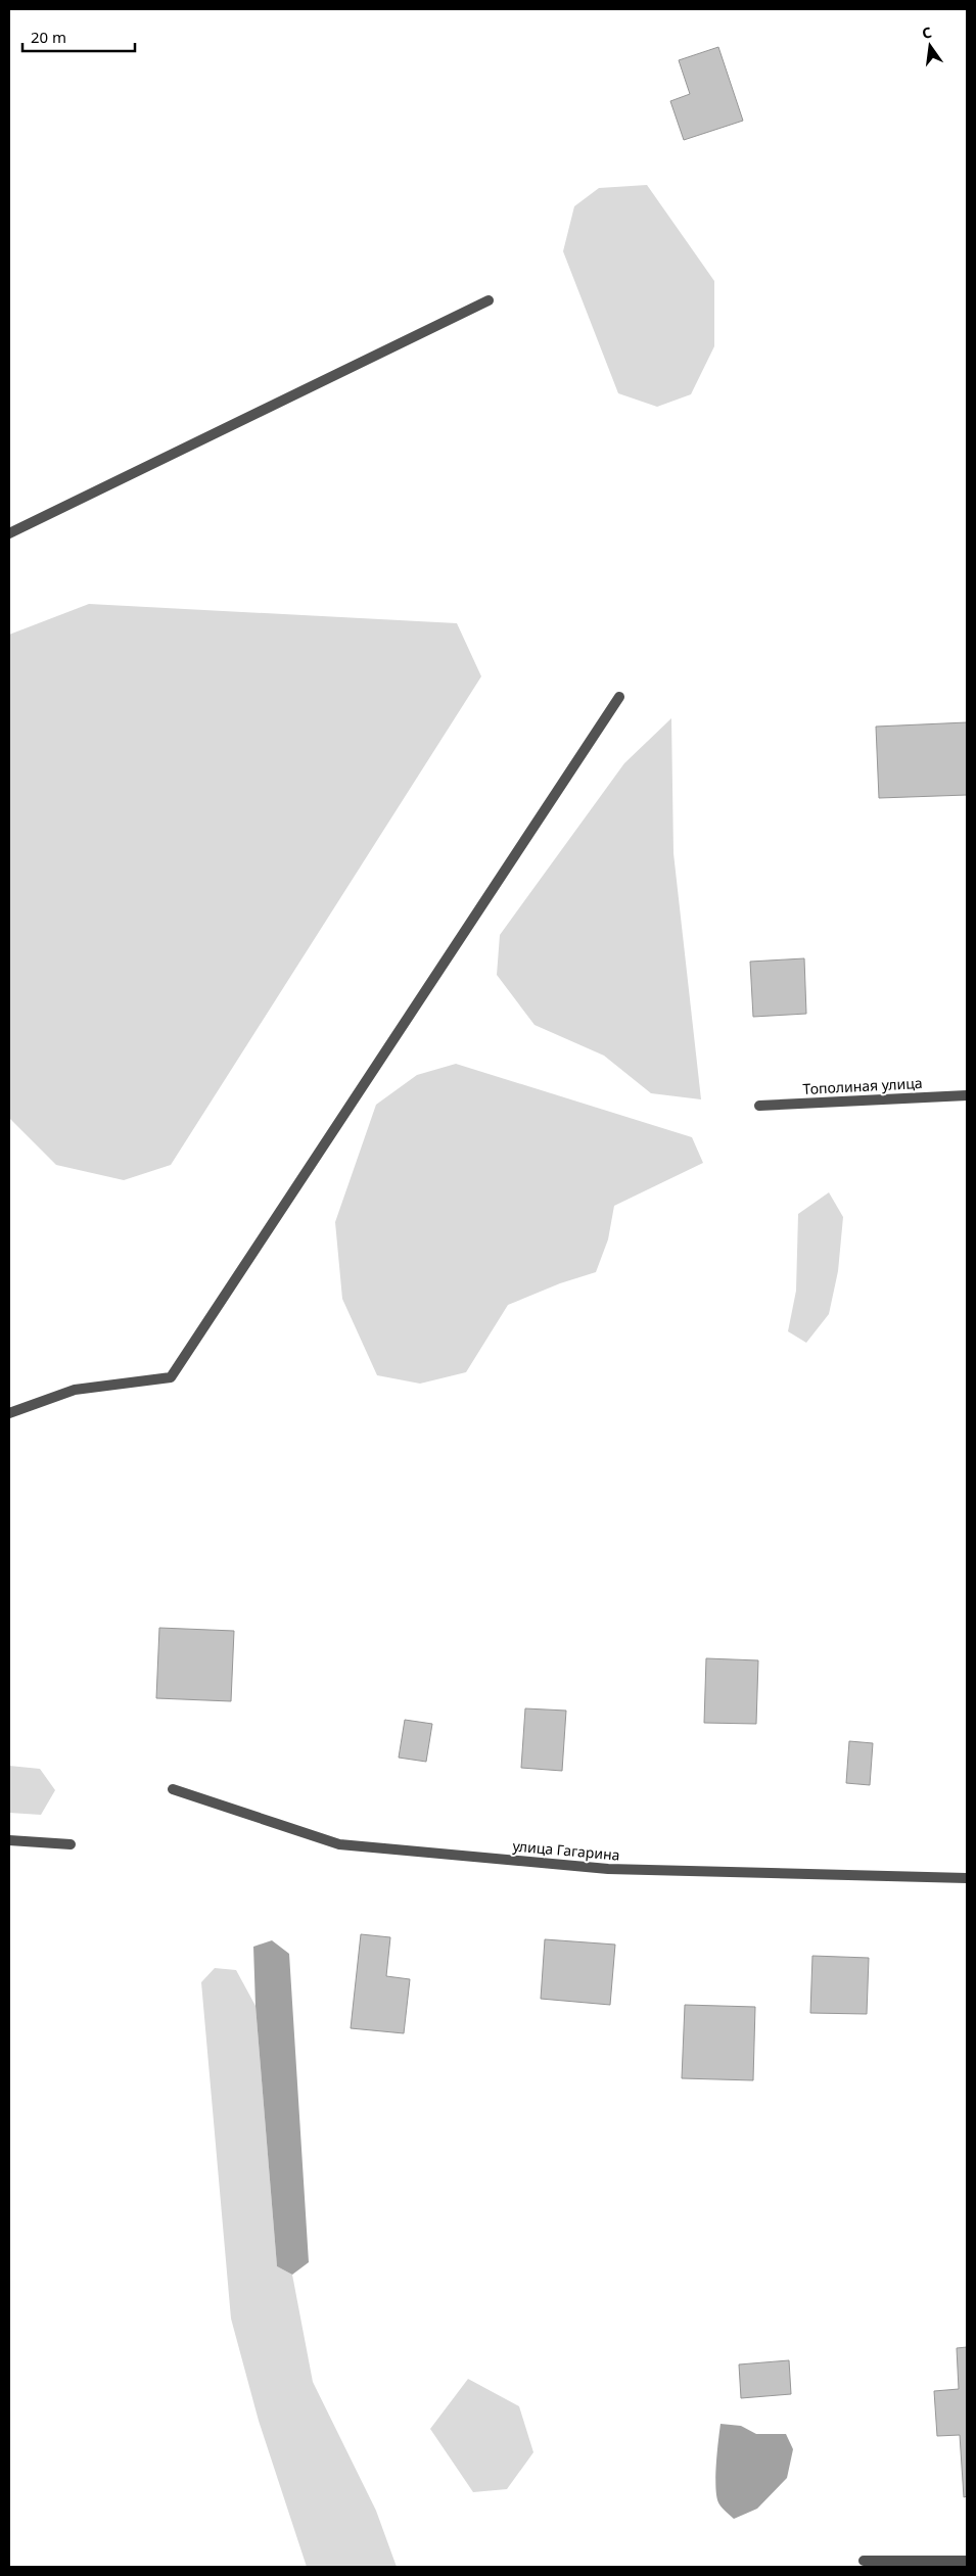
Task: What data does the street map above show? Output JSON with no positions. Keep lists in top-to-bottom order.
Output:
{
  "streets": {
    "street": ["Тополиная улица", "улица Гагарина"]
  },
  "scale_bar": "20 m",
  "north": "top"
}
